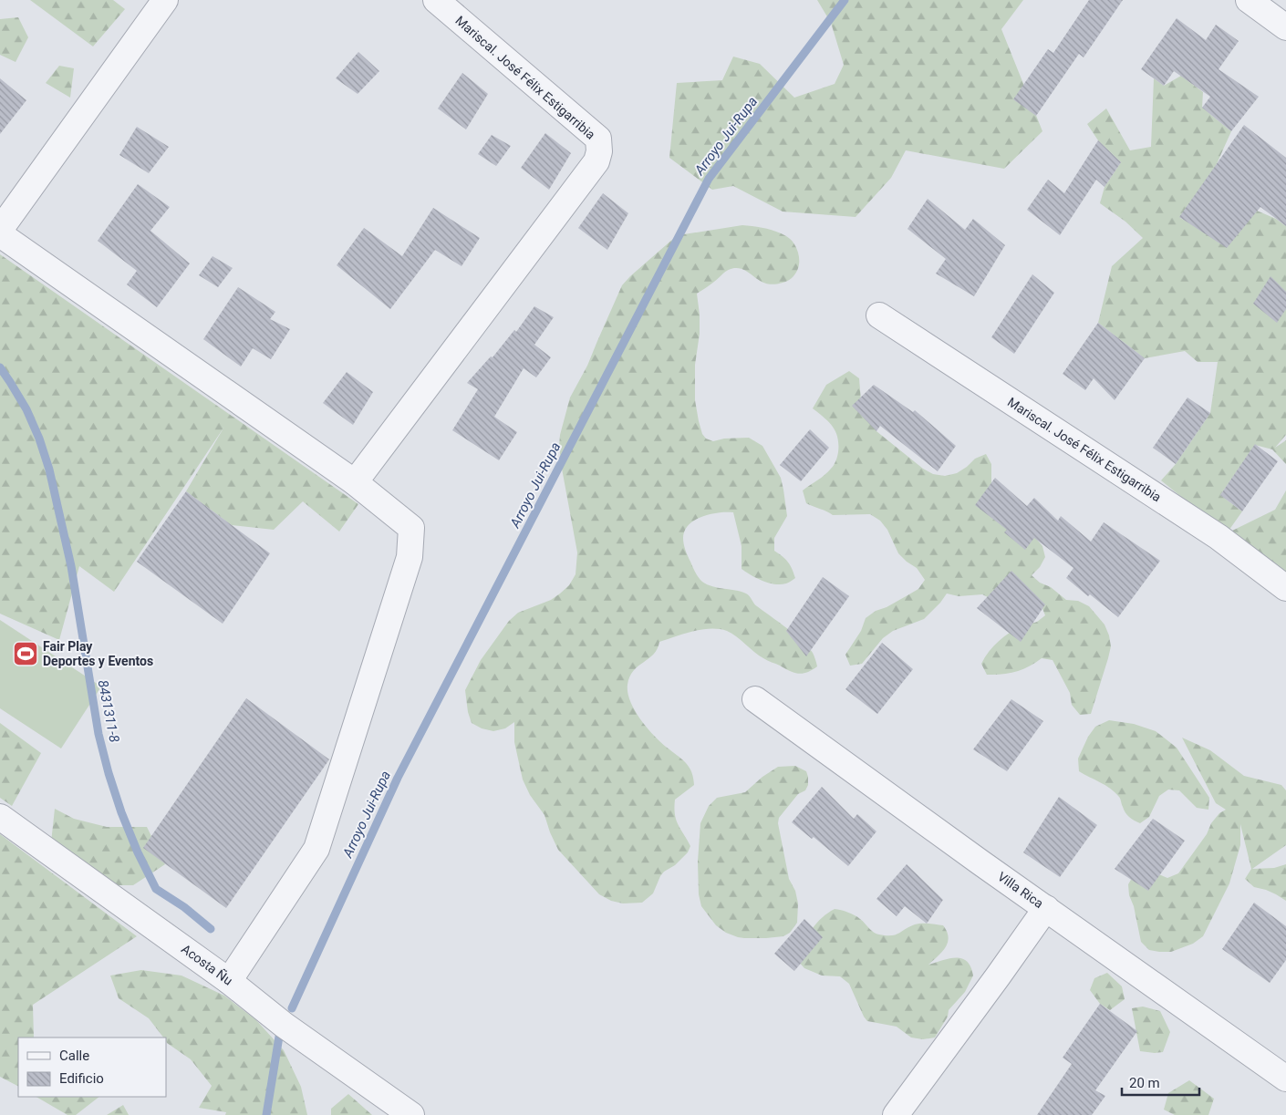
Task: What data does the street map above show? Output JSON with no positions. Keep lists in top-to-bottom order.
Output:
{
  "streets": {
    "street": ["Mariscal. José Félix Estigarribia", "Villa Rica", "Acosta Ñu"]
  },
  "water": ["Arroyo Jui-Rupa", "8431311-8"],
  "places": {
    "sports": ["Fair Play Deportes y Eventos"]
  },
  "legend": ["Calle", "Edificio"],
  "scale_bar": "20 m"
}
